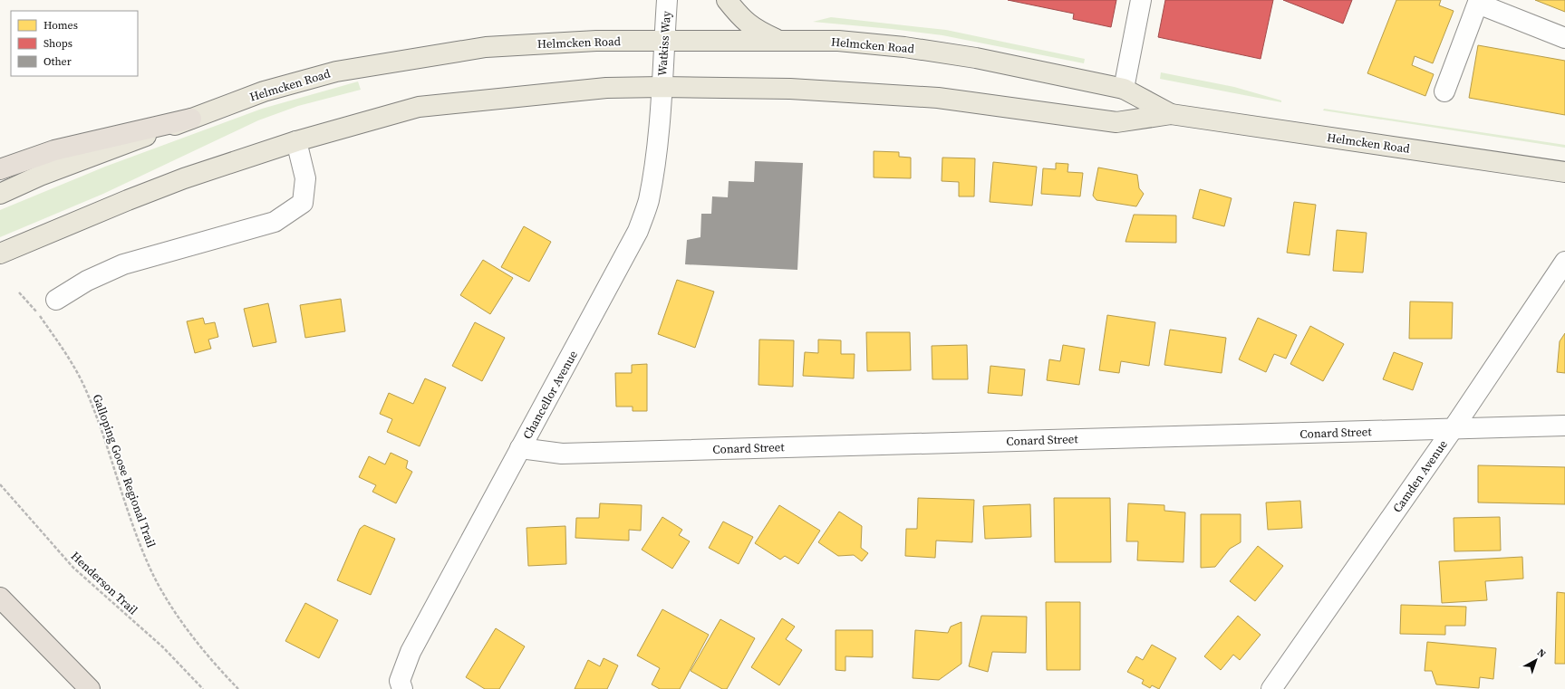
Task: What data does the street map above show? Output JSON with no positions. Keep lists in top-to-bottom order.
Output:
{
  "streets": {
    "main road": ["Helmcken Road"],
    "street": [
      "Watkiss Way",
      "Chancellor Avenue",
      "Conard Street",
      "Camden Avenue"
    ],
    "path": ["Galloping Goose Regional Trail", "Henderson Trail"]
  },
  "crossings": [
    ["Helmcken Road", "Watkiss Way"],
    ["Helmcken Road", "Chancellor Avenue"],
    ["Watkiss Way", "Chancellor Avenue"],
    ["Chancellor Avenue", "Conard Street"],
    ["Conard Street", "Camden Avenue"]
  ],
  "legend": ["Homes", "Shops", "Other"],
  "north": "top right"
}
